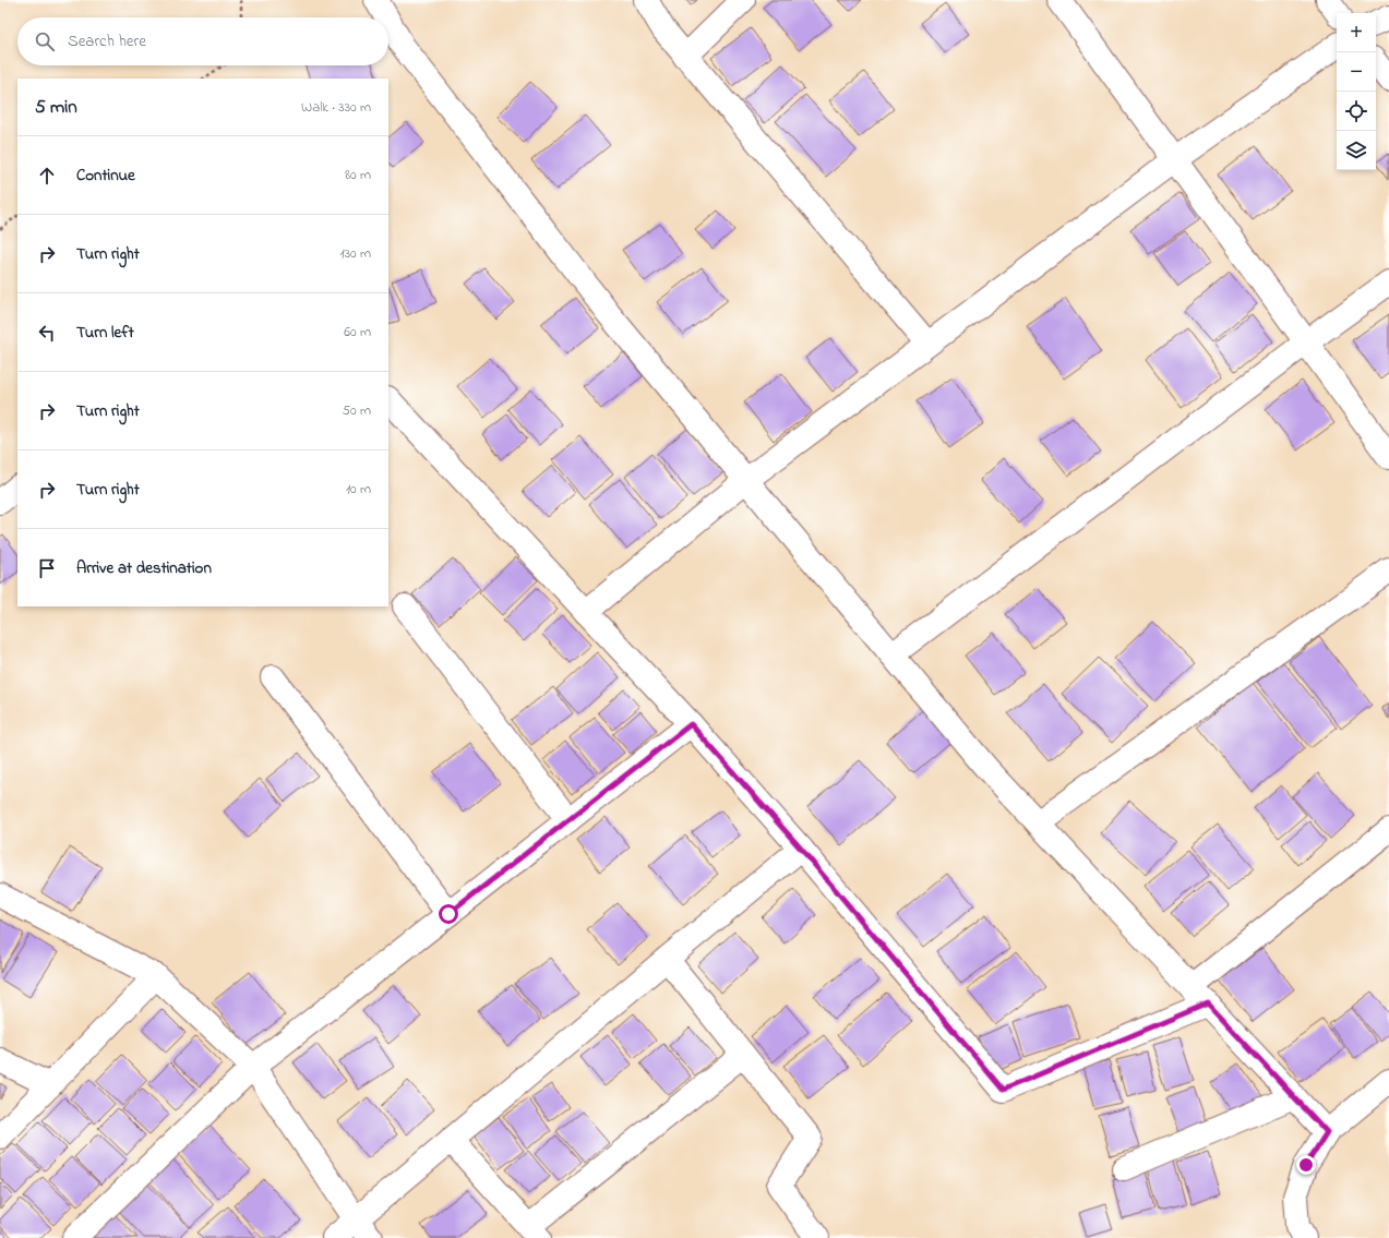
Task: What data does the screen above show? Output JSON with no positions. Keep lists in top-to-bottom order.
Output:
{
  "page": {
    "map_buttons": ["+", "−"],
    "search": "Search here",
    "heading": ["5 min", "Walk · 330 m"],
    "list": [
      ["Continue", "80 m"],
      ["Turn right", "130 m"],
      ["Turn left", "60 m"],
      ["Turn right", "50 m"],
      ["Turn right", "10 m"],
      "Arrive at destination"
    ]
  }
}
